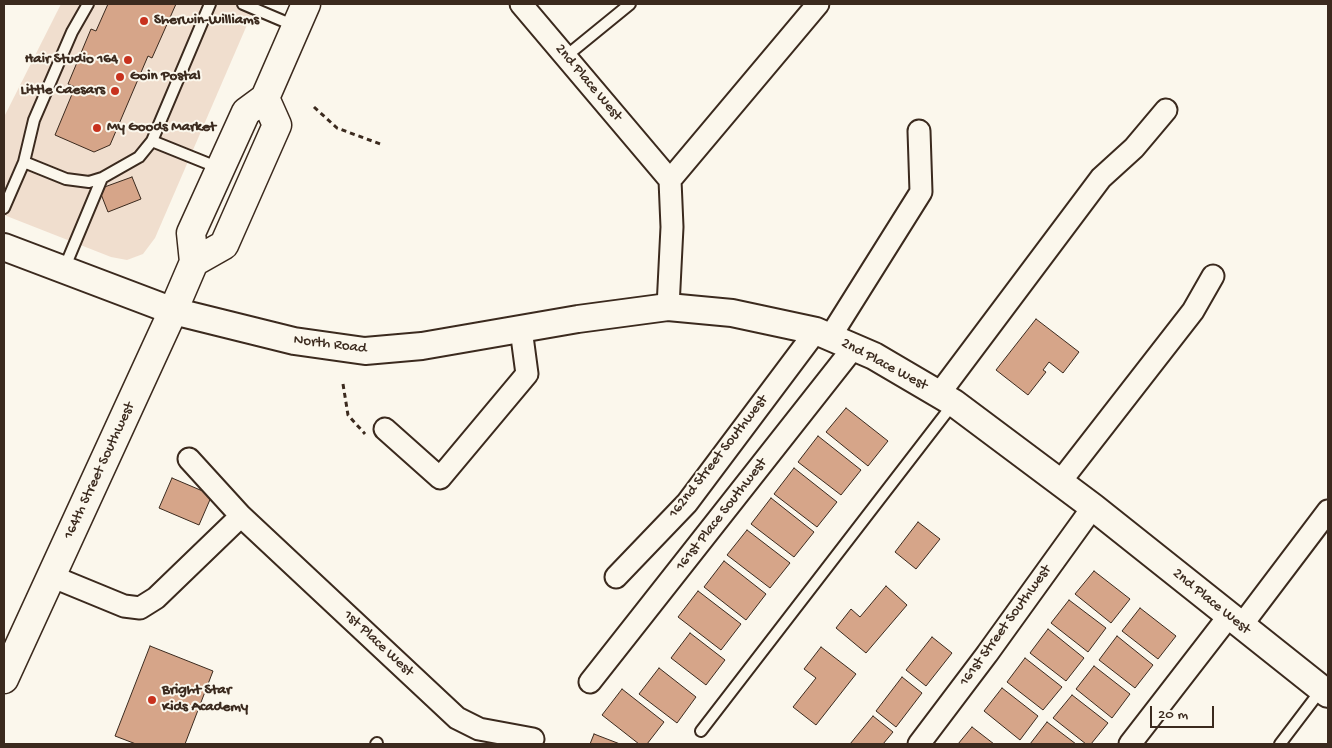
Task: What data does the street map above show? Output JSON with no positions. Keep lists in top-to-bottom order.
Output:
{
  "streets": {
    "main road": ["164th Street Southwest"],
    "street": [
      "2nd Place West",
      "North Road",
      "162nd Street Southwest",
      "161st Place Southwest",
      "161st Street Southwest",
      "1st Place West"
    ]
  },
  "crossings": [
    ["2nd Place West", "North Road"],
    ["2nd Place West", "162nd Street Southwest"],
    ["2nd Place West", "161st Place Southwest"],
    ["2nd Place West", "161st Street Southwest"],
    ["North Road", "164th Street Southwest"]
  ],
  "places": [
    "Sherwin-Williams",
    "Hair Studio 164",
    "Goin Postal",
    "Little Caesars",
    "My Goods Market",
    "Bright Star Kids Academy"
  ],
  "scale_bar": "20 m"
}
